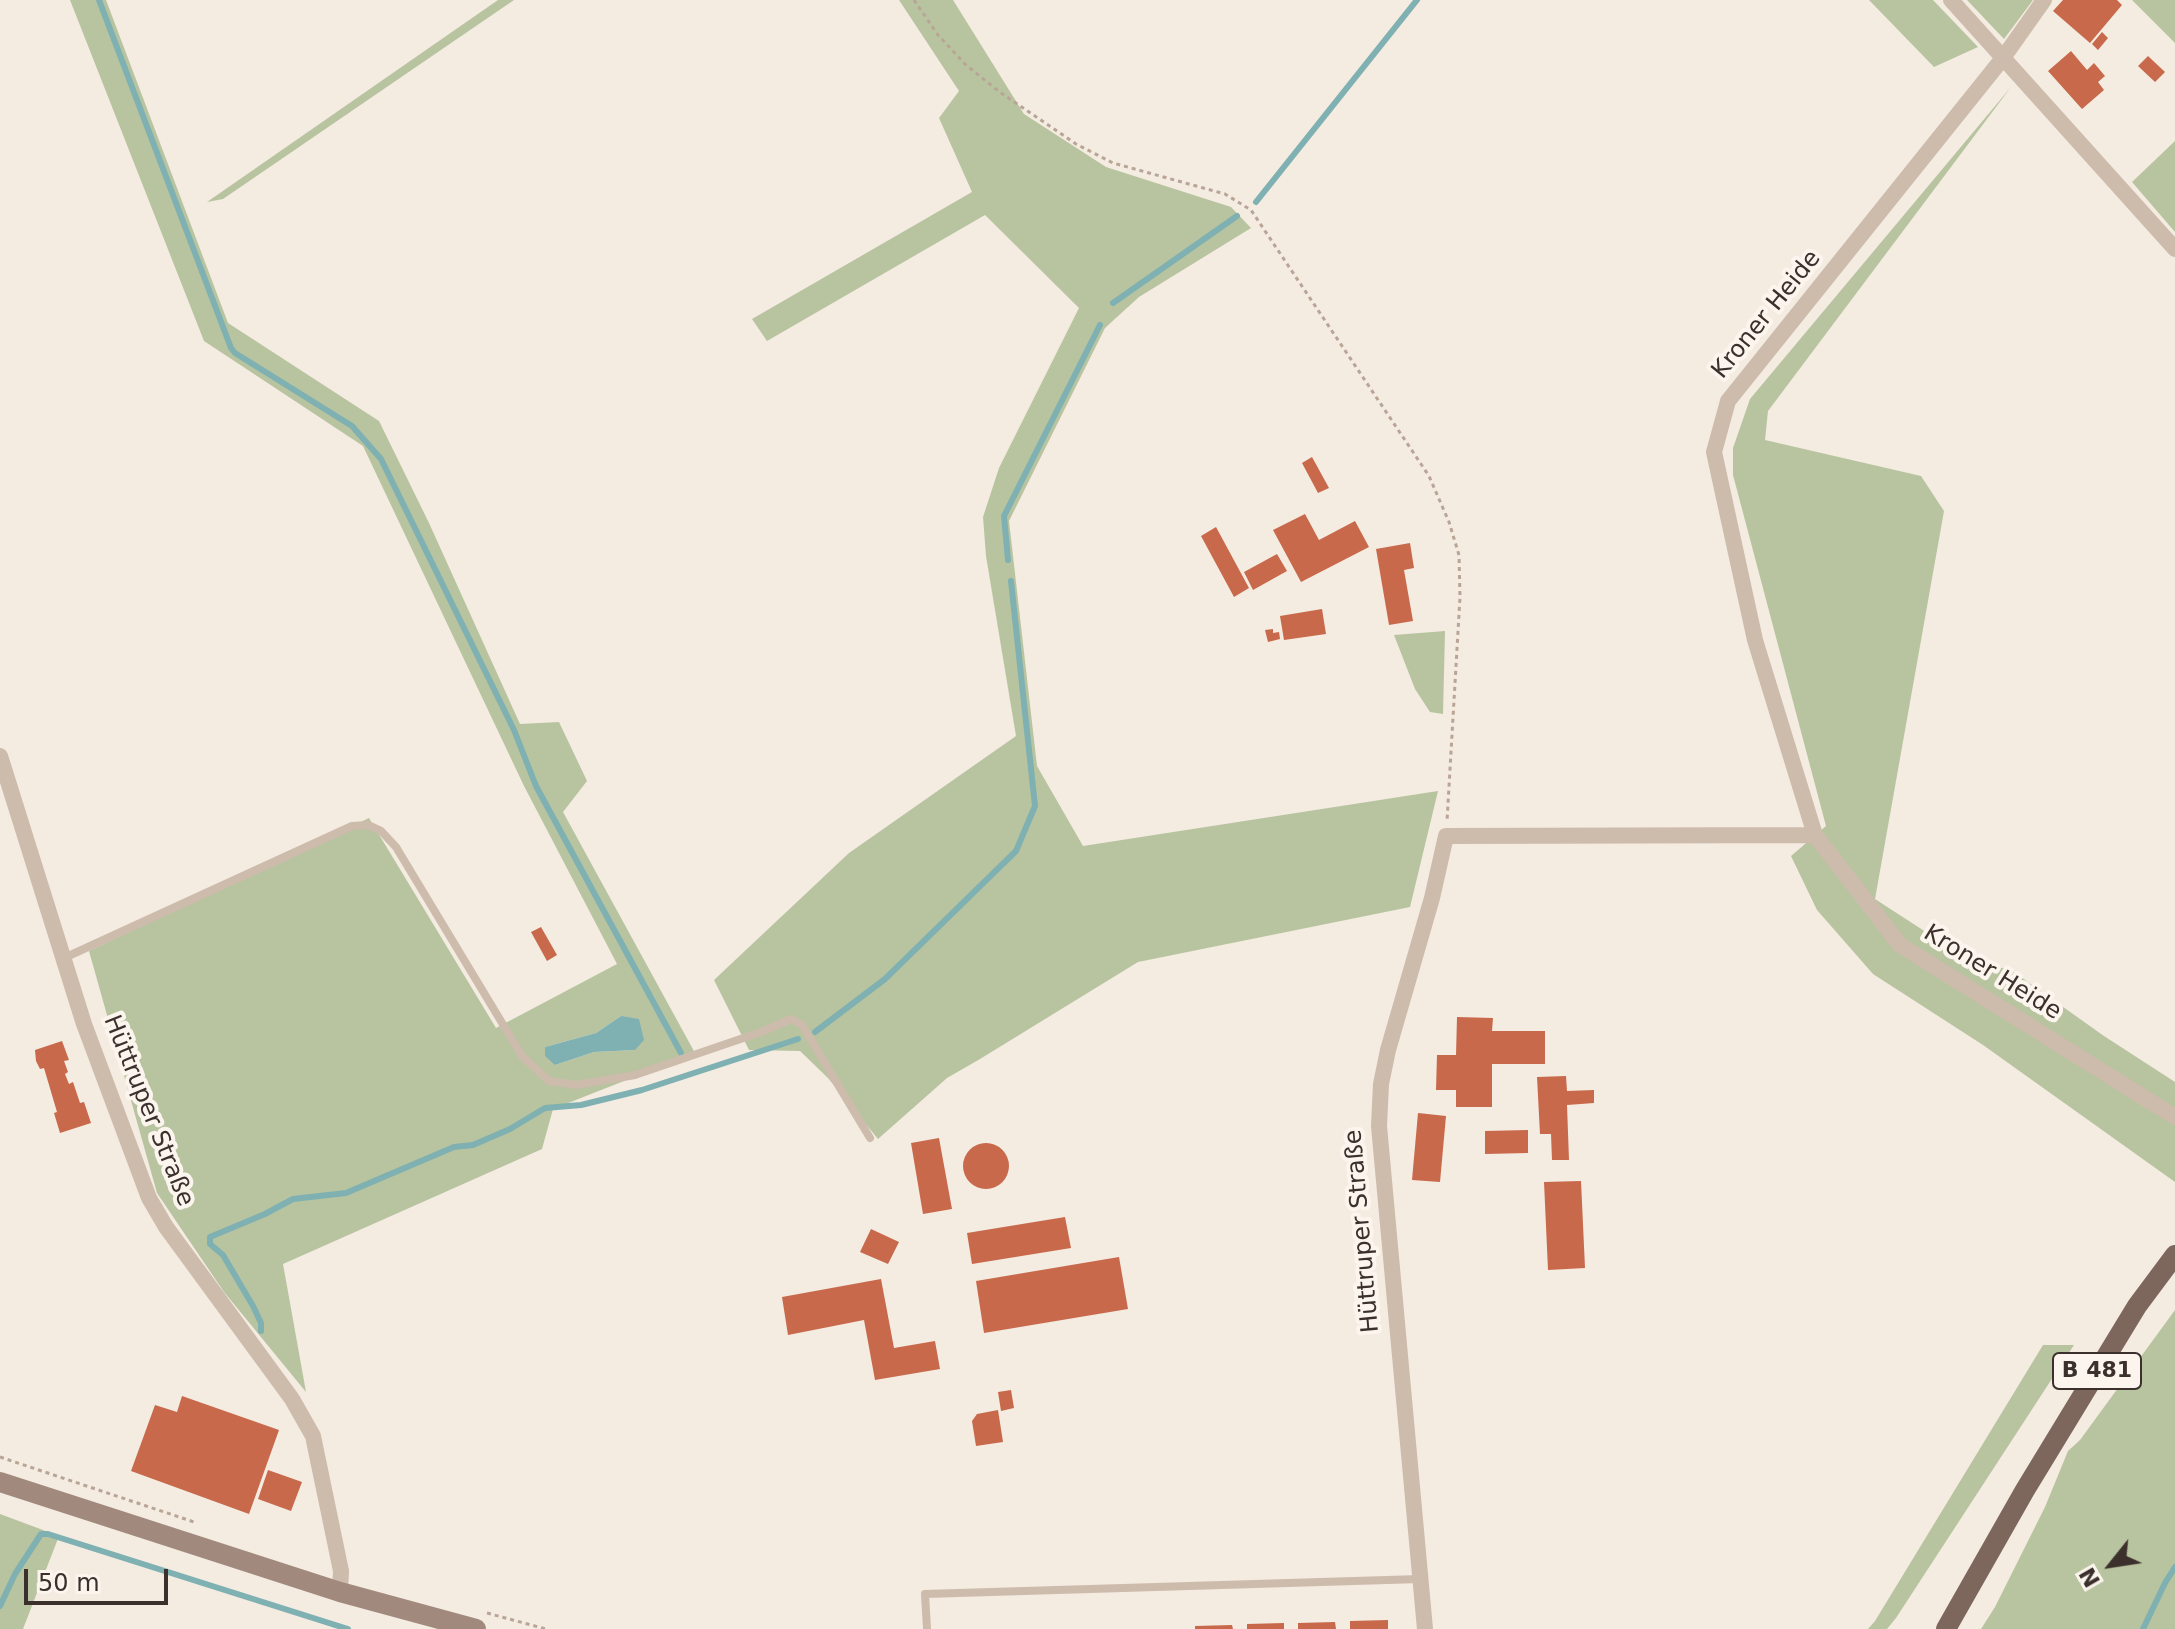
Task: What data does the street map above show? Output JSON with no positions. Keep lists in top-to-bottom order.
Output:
{
  "streets": {
    "main road": ["B 481"],
    "street": ["Kroner Heide", "Hüttruper Straße"]
  },
  "scale_bar": "50 m",
  "north": "bottom left"
}
